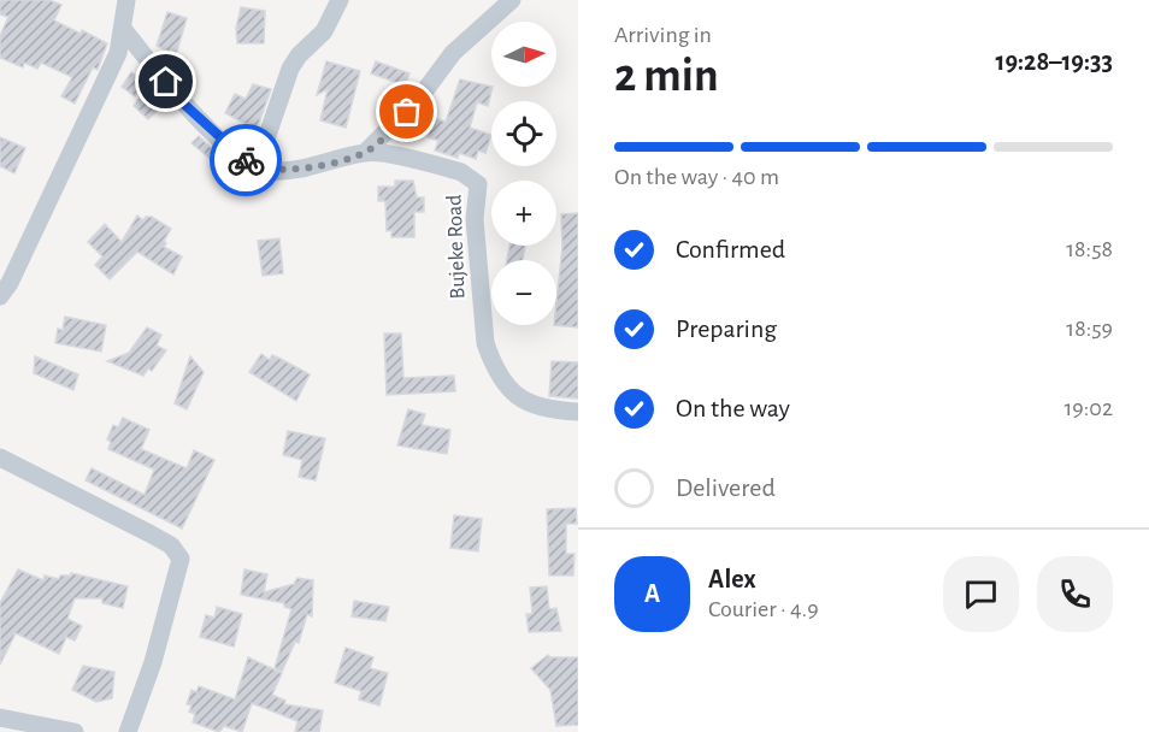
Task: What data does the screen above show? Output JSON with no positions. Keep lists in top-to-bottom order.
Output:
{
  "streets": {
    "street": ["Bujeke Road"]
  },
  "north": "right",
  "page": {
    "heading": ["2 min", "Arriving in", "19:28–19:33"],
    "panel": ["Alex", "Courier · 4.9"],
    "map_buttons": ["+", "−"],
    "bar": "On the way · 40 m",
    "list": [
      ["Confirmed", "18:58"],
      ["Preparing", "18:59"],
      ["On the way", "19:02"],
      "Delivered"
    ],
    "round": "A"
  }
}
